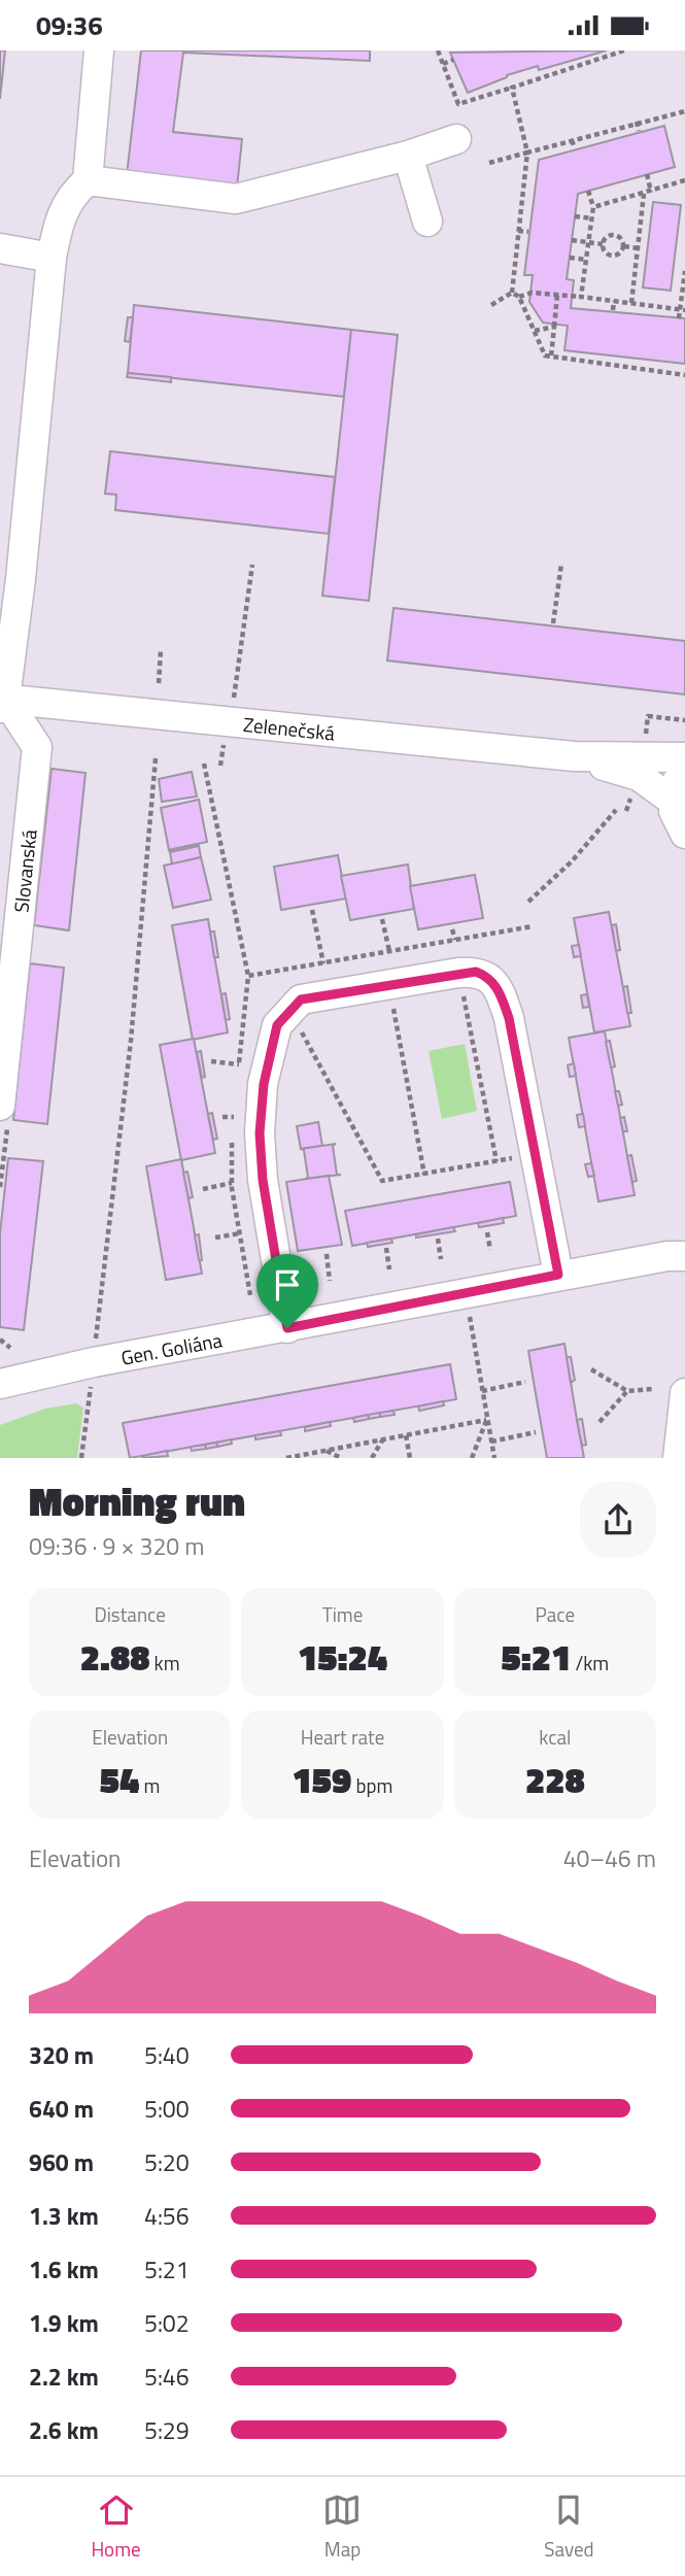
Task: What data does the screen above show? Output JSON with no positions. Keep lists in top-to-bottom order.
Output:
{
  "streets": {
    "street": ["Zelenečská", "Slovanská", "Gen. Goliána"]
  },
  "crossings": [
    ["Zelenečská", "Slovanská"]
  ],
  "page": {
    "status": "09:36",
    "heading": ["Morning run", "09:36 · 9 × 320 m"],
    "stats": [
      ["Distance", "2.88 km"],
      ["Time", "15:24"],
      ["Pace", "5:21 /km"],
      ["Elevation", "54 m"],
      ["Heart rate", "159 bpm"],
      ["kcal", "228"]
    ],
    "chart": ["Elevation", "40–46 m"],
    "list": [
      {
        "name": "320 m",
        "note": "5:40"
      },
      {
        "name": "640 m",
        "note": "5:00"
      },
      {
        "name": "960 m",
        "note": "5:20"
      },
      {
        "name": "1.3 km",
        "note": "4:56"
      },
      {
        "name": "1.6 km",
        "note": "5:21"
      },
      {
        "name": "1.9 km",
        "note": "5:02"
      },
      {
        "name": "2.2 km",
        "note": "5:46"
      },
      {
        "name": "2.6 km",
        "note": "5:29"
      }
    ],
    "tabs": ["Home", "Map", "Saved"]
  }
}
